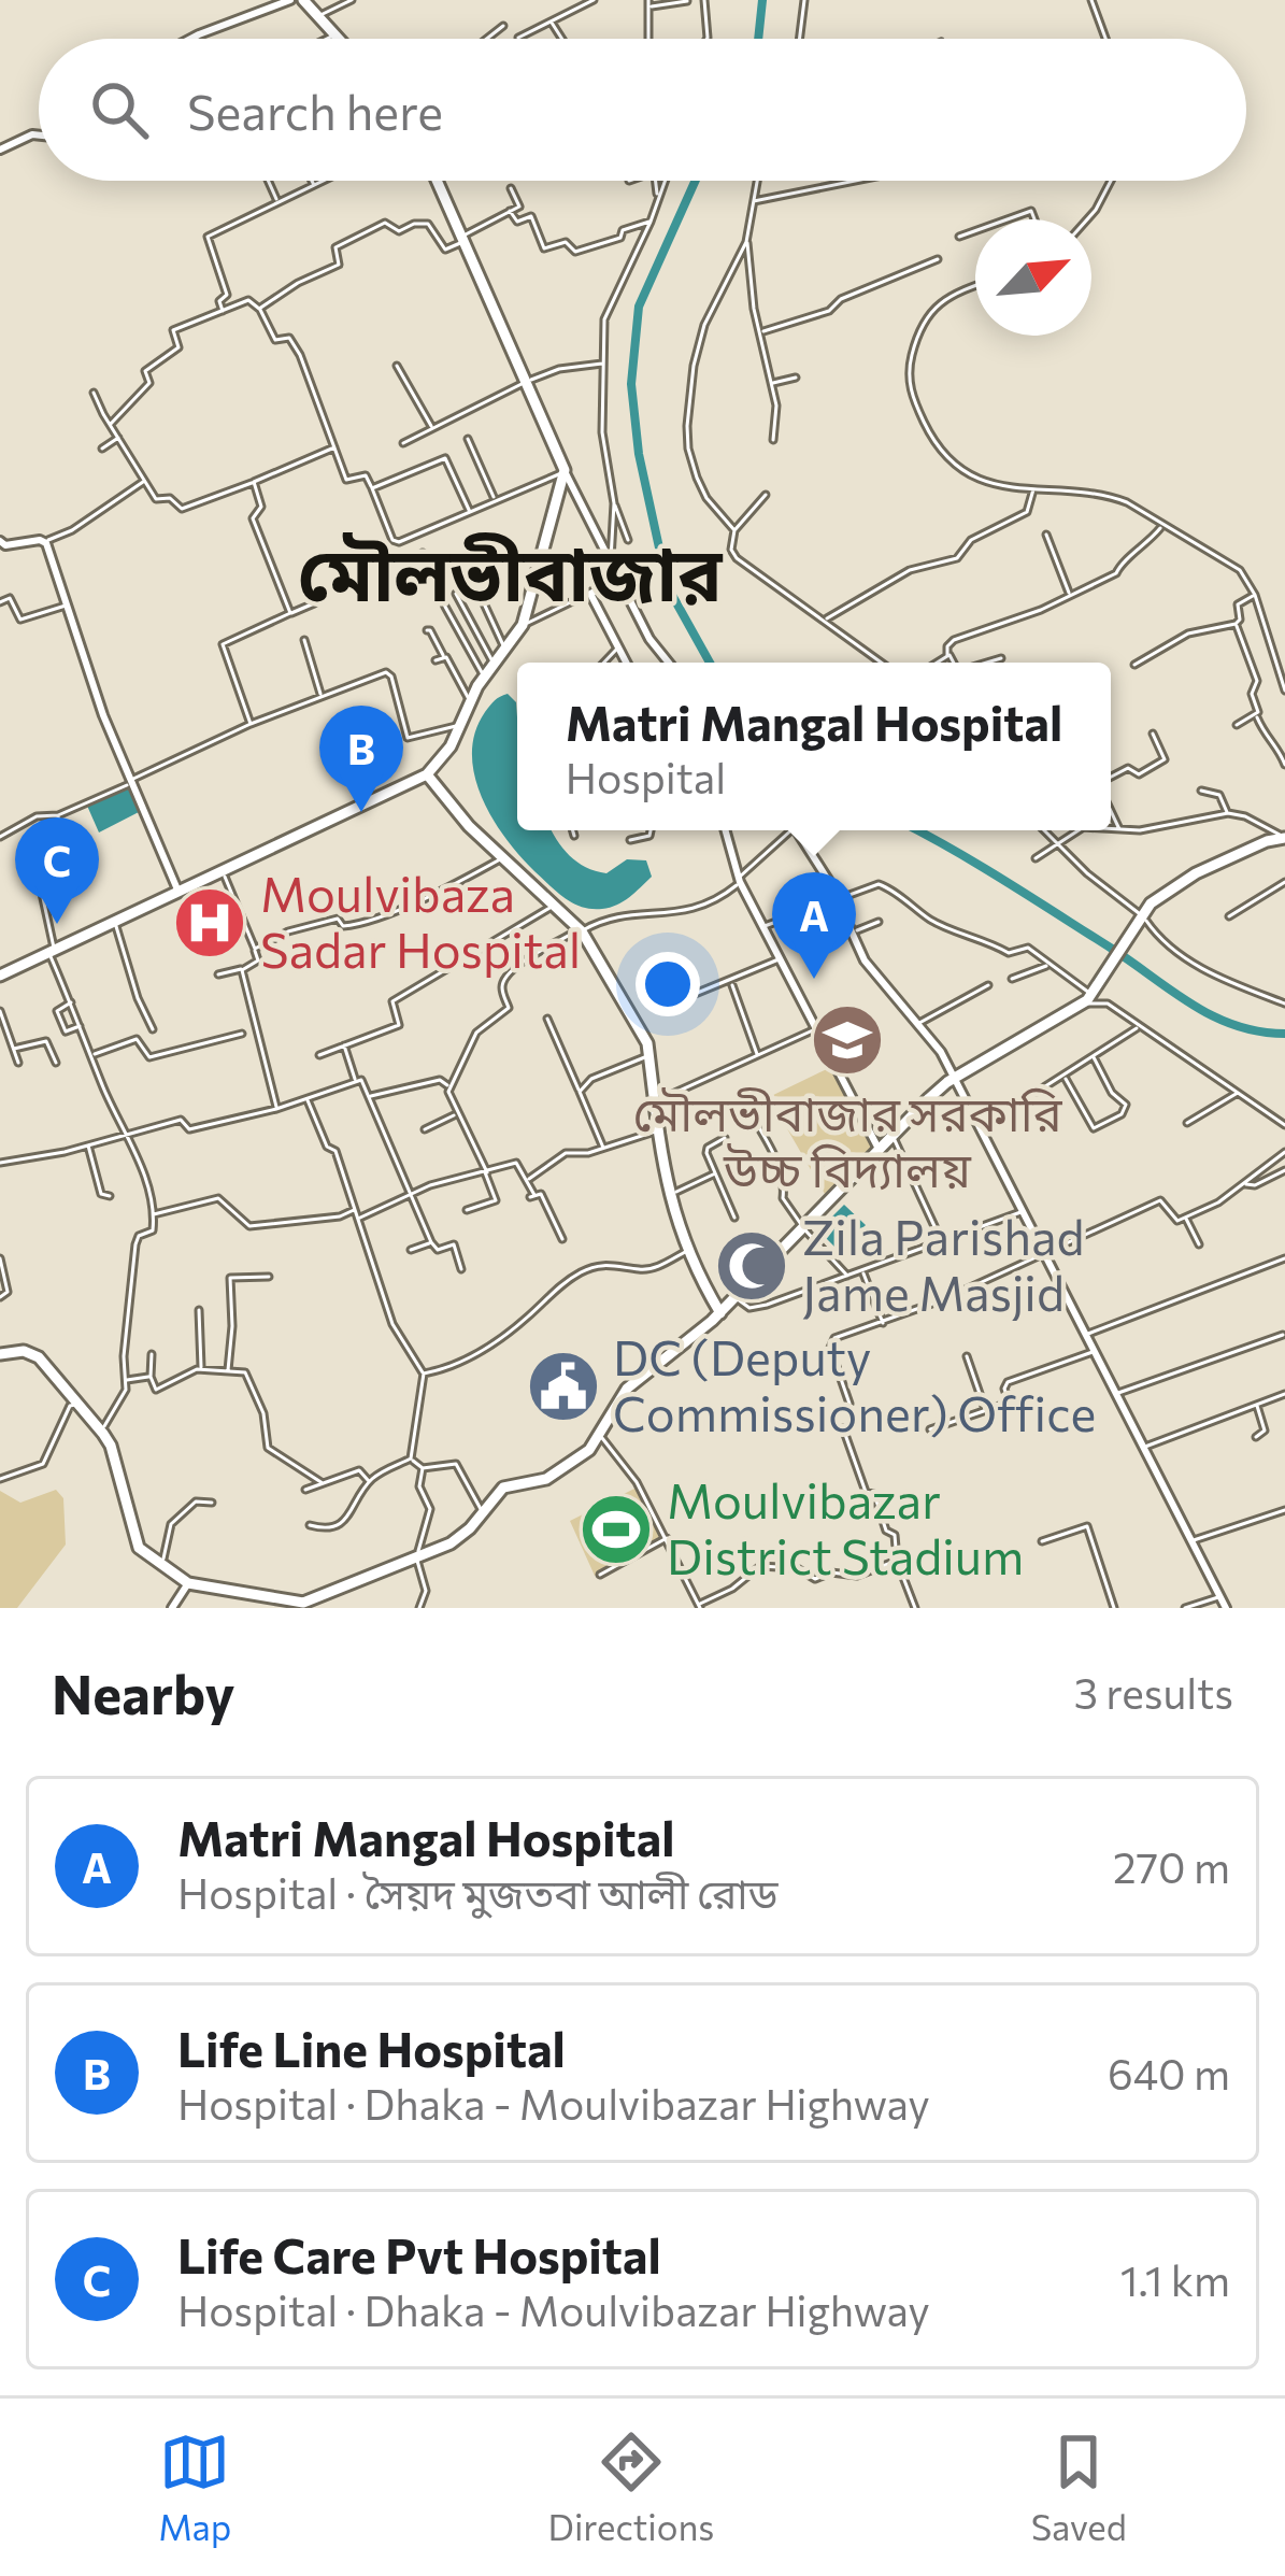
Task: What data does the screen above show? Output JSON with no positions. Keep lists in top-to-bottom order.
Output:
{
  "districts": ["মৌলভীবাজার"],
  "places": {
    "hospital": ["Moulvibaza Sadar Hospital"],
    "school or university": ["মৌলভীবাজার সরকারি উচ্চ বিদ্যালয়"],
    "mosque": ["Zila Parishad Jame Masjid"],
    "public building": ["DC (Deputy Commissioner) Office"],
    "sports": ["Moulvibazar District Stadium"]
  },
  "north": "top right",
  "page": {
    "search": "Search here",
    "popup": ["Matri Mangal Hospital", "Hospital"],
    "pins": ["B", "C", "A"],
    "heading": ["Nearby", "3 results"],
    "list": [
      {
        "mark": "A",
        "name": "Matri Mangal Hospital",
        "note": "Hospital · সৈয়দ মুজতবা আলী রোড",
        "value": "270 m"
      },
      {
        "mark": "B",
        "name": "Life Line Hospital",
        "note": "Hospital · Dhaka - Moulvibazar Highway",
        "value": "640 m"
      },
      {
        "mark": "C",
        "name": "Life Care Pvt Hospital",
        "note": "Hospital · Dhaka - Moulvibazar Highway",
        "value": "1.1 km"
      }
    ],
    "nav": ["Map", "Directions", "Saved"]
  }
}
